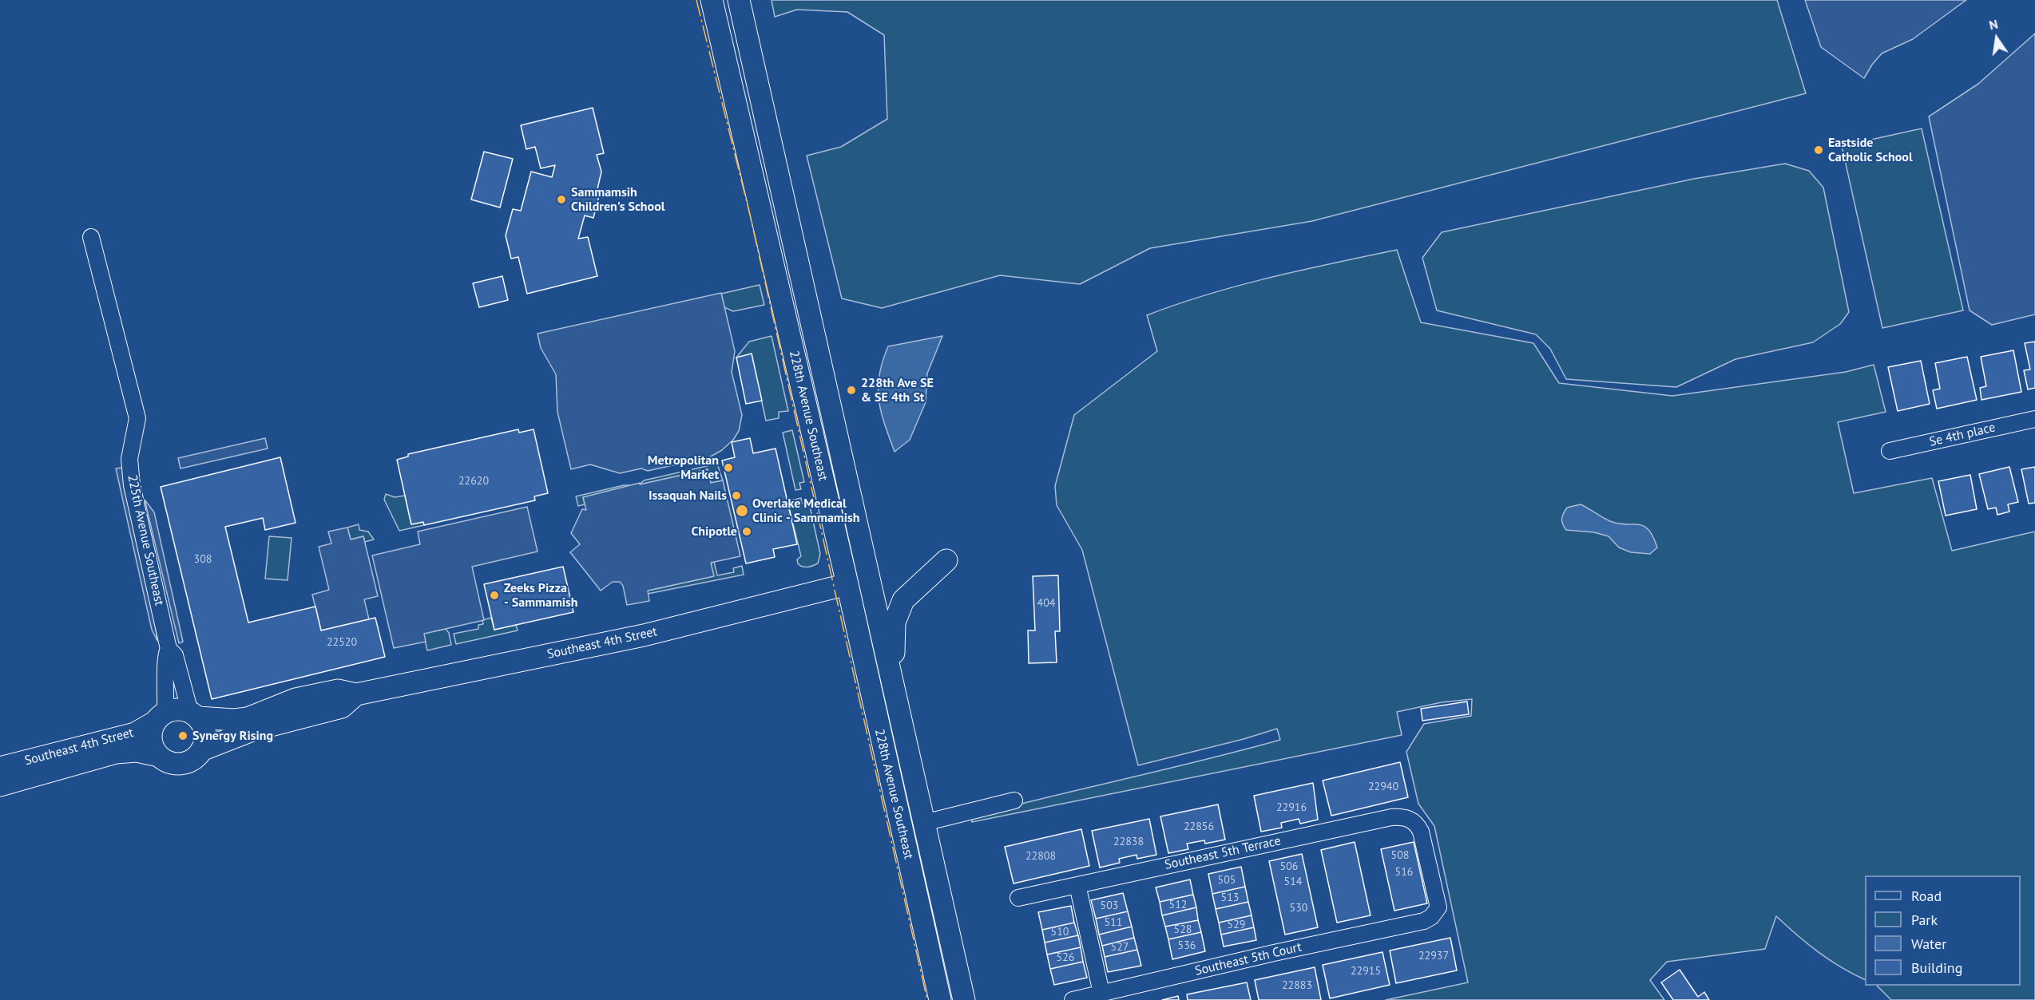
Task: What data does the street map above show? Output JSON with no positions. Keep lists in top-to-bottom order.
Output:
{
  "streets": {
    "main road": ["228th Avenue Southeast", "Southeast 4th Street"],
    "street": [
      "Se 4th place",
      "225th Avenue Southeast",
      "Southeast 5th Terrace",
      "Southeast 5th Court"
    ]
  },
  "crossings": [
    ["228th Avenue Southeast", "Southeast 4th Street"],
    ["225th Avenue Southeast", "Southeast 4th Street"],
    ["Southeast 5th Terrace", "Southeast 5th Court"]
  ],
  "places": [
    "Eastside Catholic School",
    "Sammamsih Children's School",
    "228th Ave SE & SE 4th St",
    "Metropolitan Market",
    "Issaquah Nails",
    "Overlake Medical Clinic - Sammamish",
    "Chipotle",
    "Zeeks Pizza - Sammamish",
    "Synergy Rising"
  ],
  "house_numbers": [
    "22620",
    "308",
    "404",
    "22520",
    "22940",
    "22916",
    "22856",
    "22838",
    "508",
    "22808",
    "506",
    "516",
    "505",
    "514",
    "513",
    "512",
    "503",
    "530",
    "511",
    "529",
    "528",
    "510",
    "536",
    "527",
    "22937",
    "526",
    "22915",
    "22883"
  ],
  "legend": [
    "Road",
    "Park",
    "Water",
    "Building"
  ],
  "north": "top"
}
